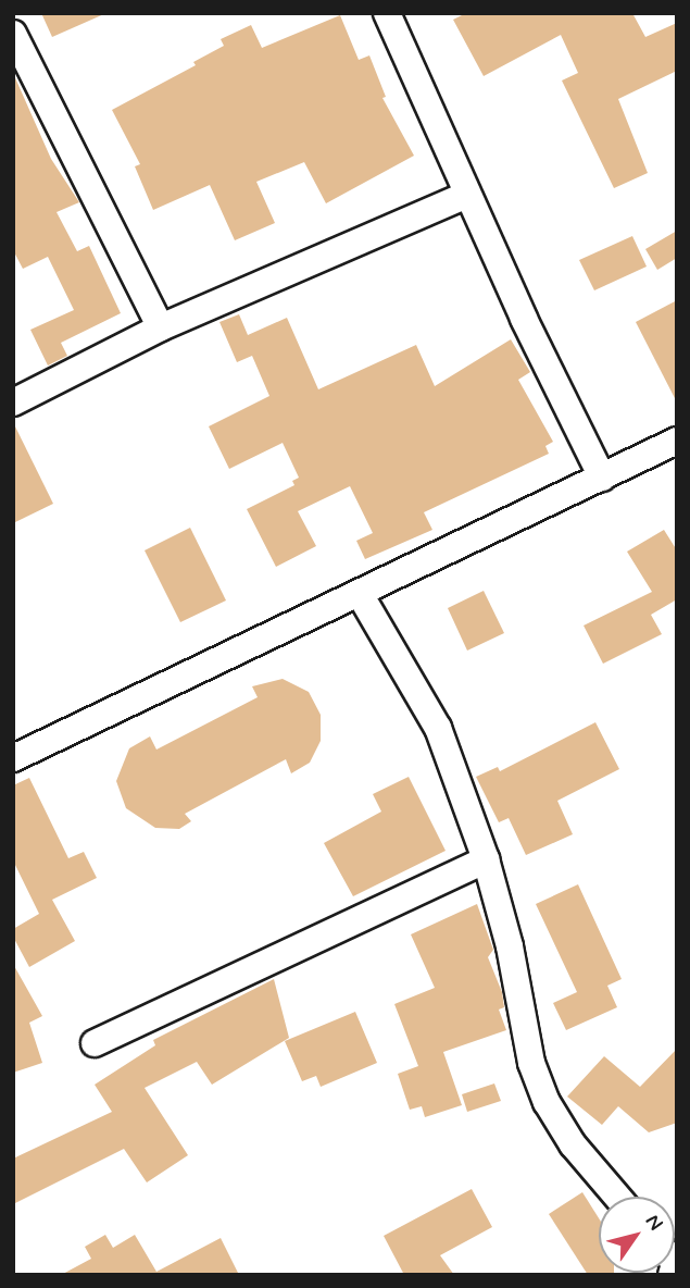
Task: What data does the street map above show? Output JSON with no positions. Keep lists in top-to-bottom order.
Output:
{
  "north": "top right"
}
